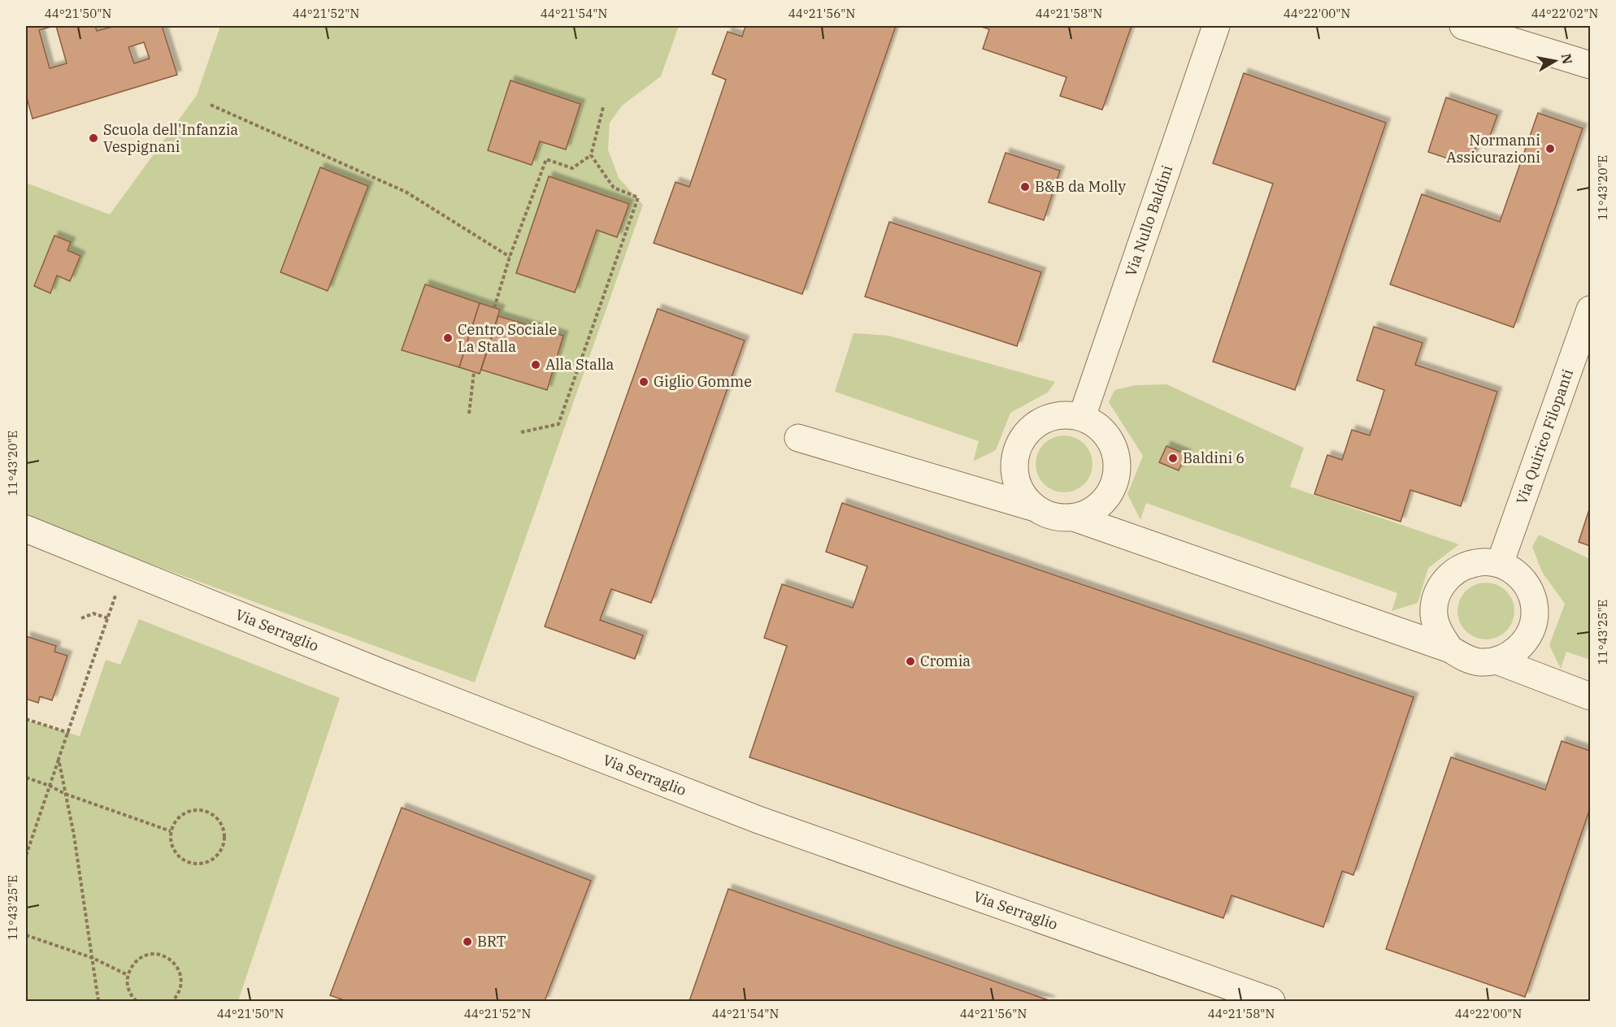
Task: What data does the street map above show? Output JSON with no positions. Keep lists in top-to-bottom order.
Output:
{
  "streets": {
    "street": ["Via Nullo Baldini", "Via Quirico Filopanti", "Via Serraglio"]
  },
  "places": [
    "Scuola dell'Infanzia Vespignani",
    "Normanni Assicurazioni",
    "B&B da Molly",
    "Centro Sociale La Stalla",
    "Alla Stalla",
    "Giglio Gomme",
    "Baldini 6",
    "Cromia",
    "BRT"
  ],
  "north": "right",
  "coordinates": [
    "44°21'50\"N",
    "44°21'52\"N",
    "44°21'54\"N",
    "44°21'56\"N",
    "44°21'58\"N",
    "44°22'00\"N",
    "44°22'02\"N",
    "11°43'20\"E",
    "11°43'25\"E"
  ]
}
